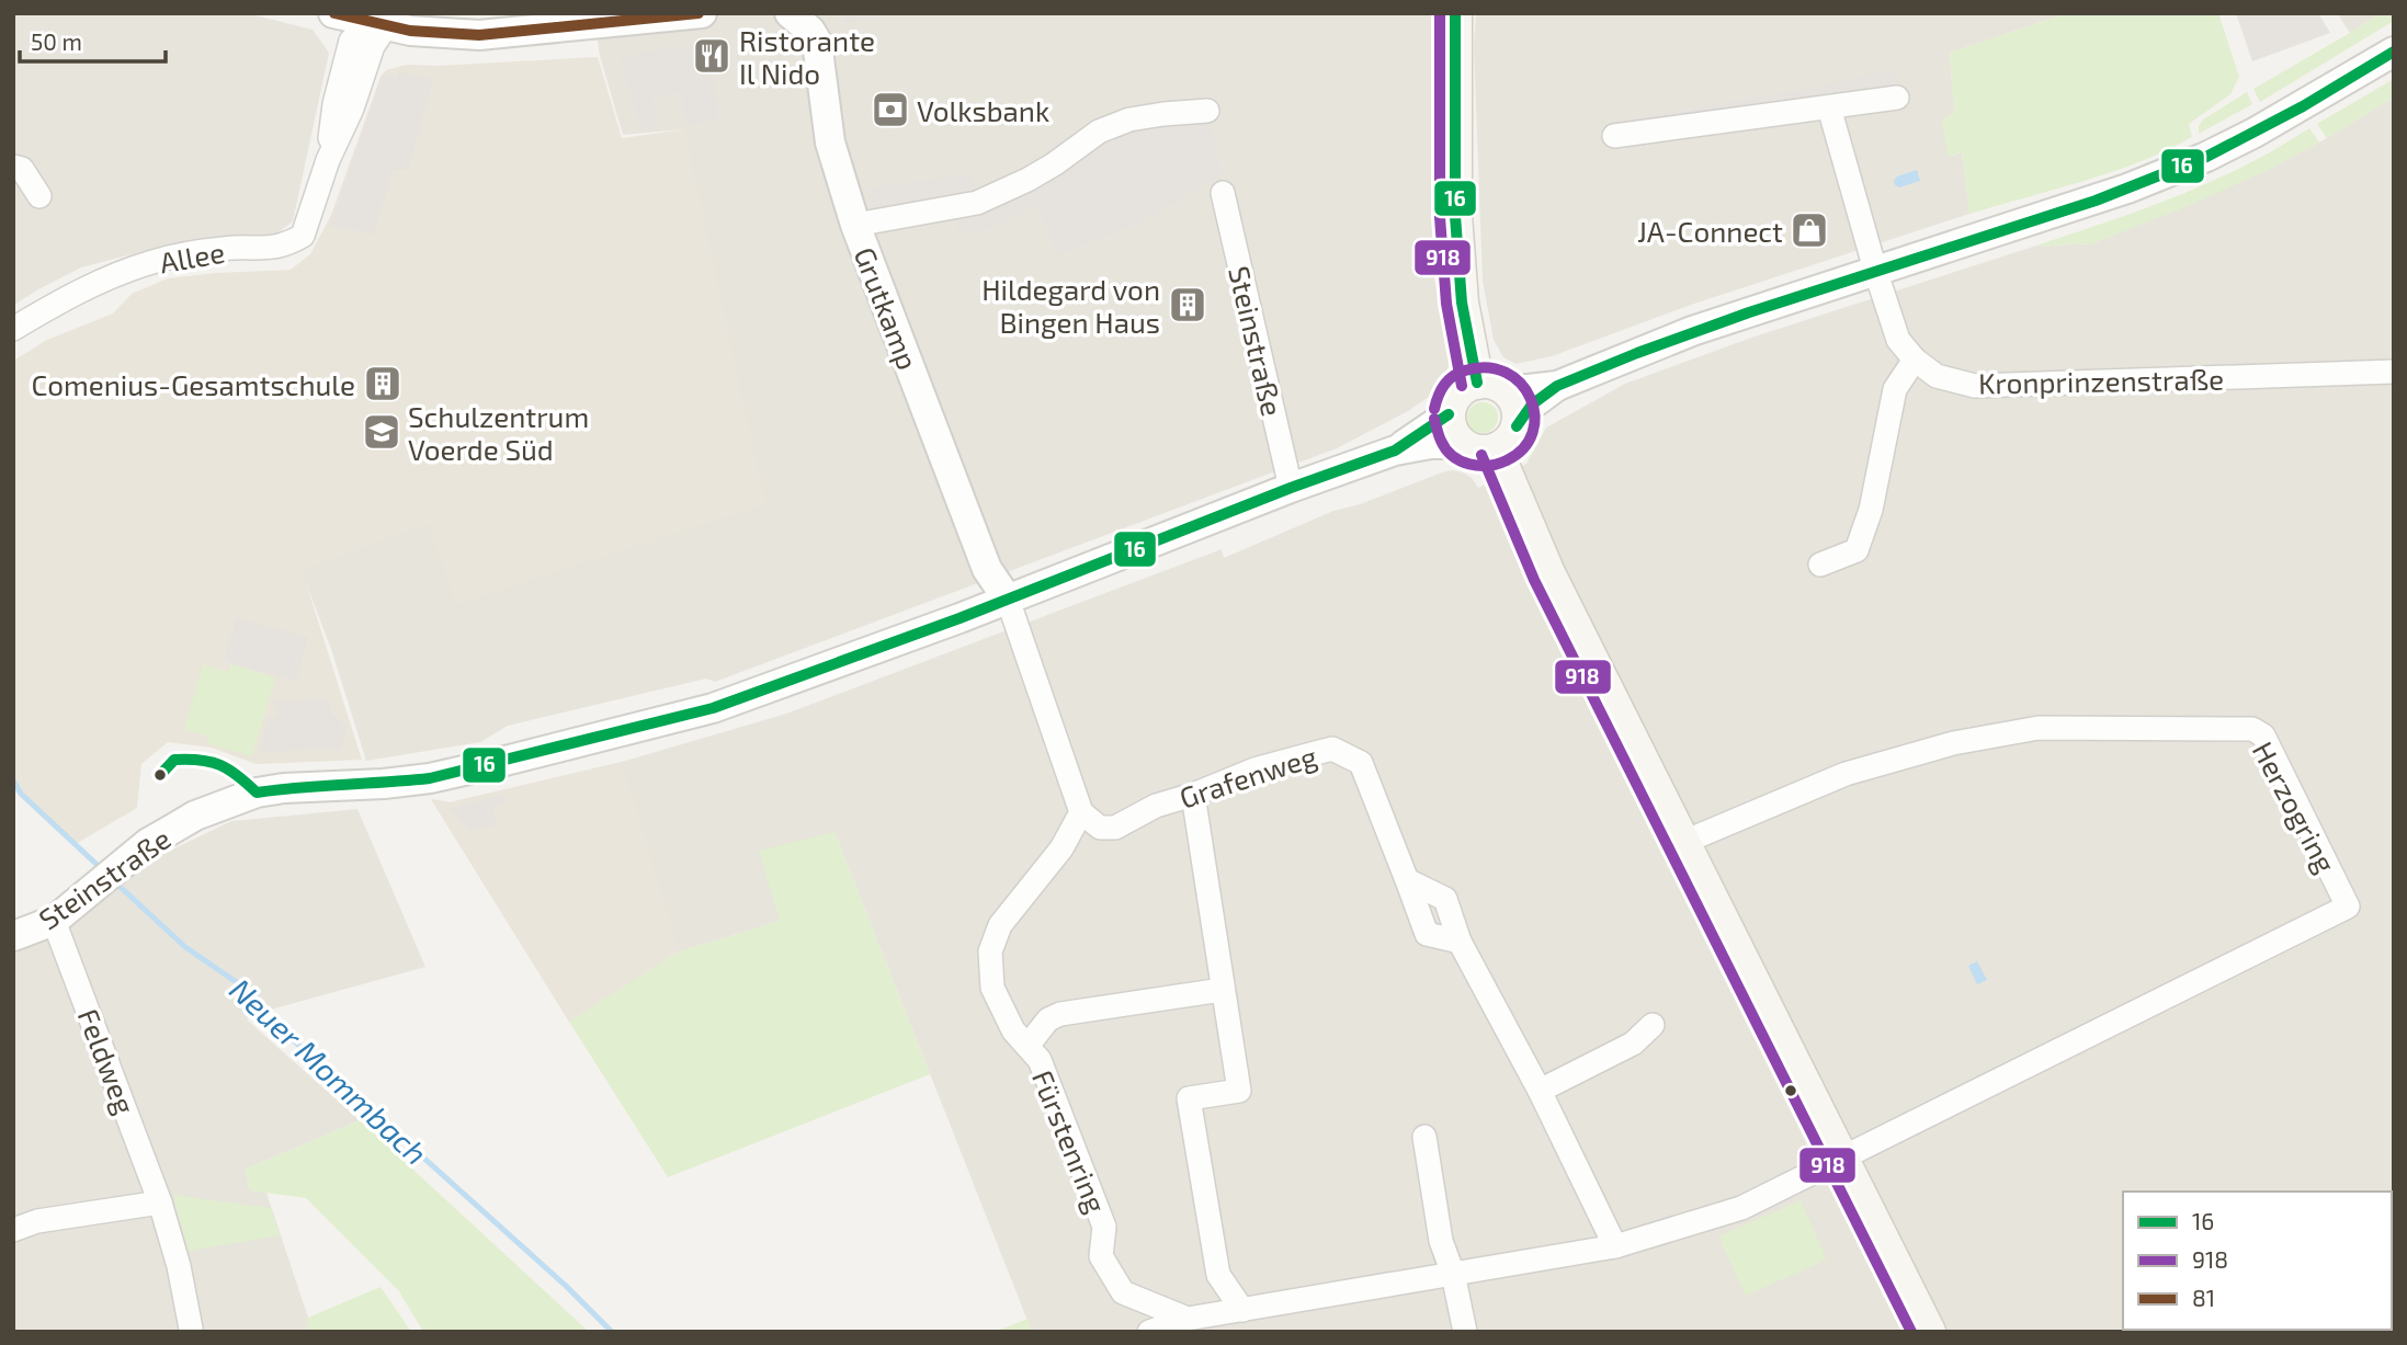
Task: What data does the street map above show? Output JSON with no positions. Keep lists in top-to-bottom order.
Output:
{
  "streets": {
    "street": [
      "Allee",
      "Grutkamp",
      "Steinstraße",
      "Kronprinzenstraße",
      "Grafenweg",
      "Herzogring",
      "Feldweg",
      "Fürstenring"
    ]
  },
  "crossings": [
    ["Grutkamp", "Steinstraße"],
    ["Steinstraße", "Feldweg"],
    ["Grafenweg", "Fürstenring"]
  ],
  "water": ["Neuer Mommbach"],
  "places": {
    "restaurant": ["Ristorante Il Nido"],
    "bank": ["Volksbank"],
    "shop": ["JA-Connect"],
    "building": ["Hildegard von Bingen Haus", "Comenius-Gesamtschule"],
    "school or university": ["Schulzentrum Voerde Süd"]
  },
  "lines": ["transit line 16", "transit line 918", "transit line 81"],
  "legend": ["16", "918", "81"],
  "scale_bar": "50 m"
}
